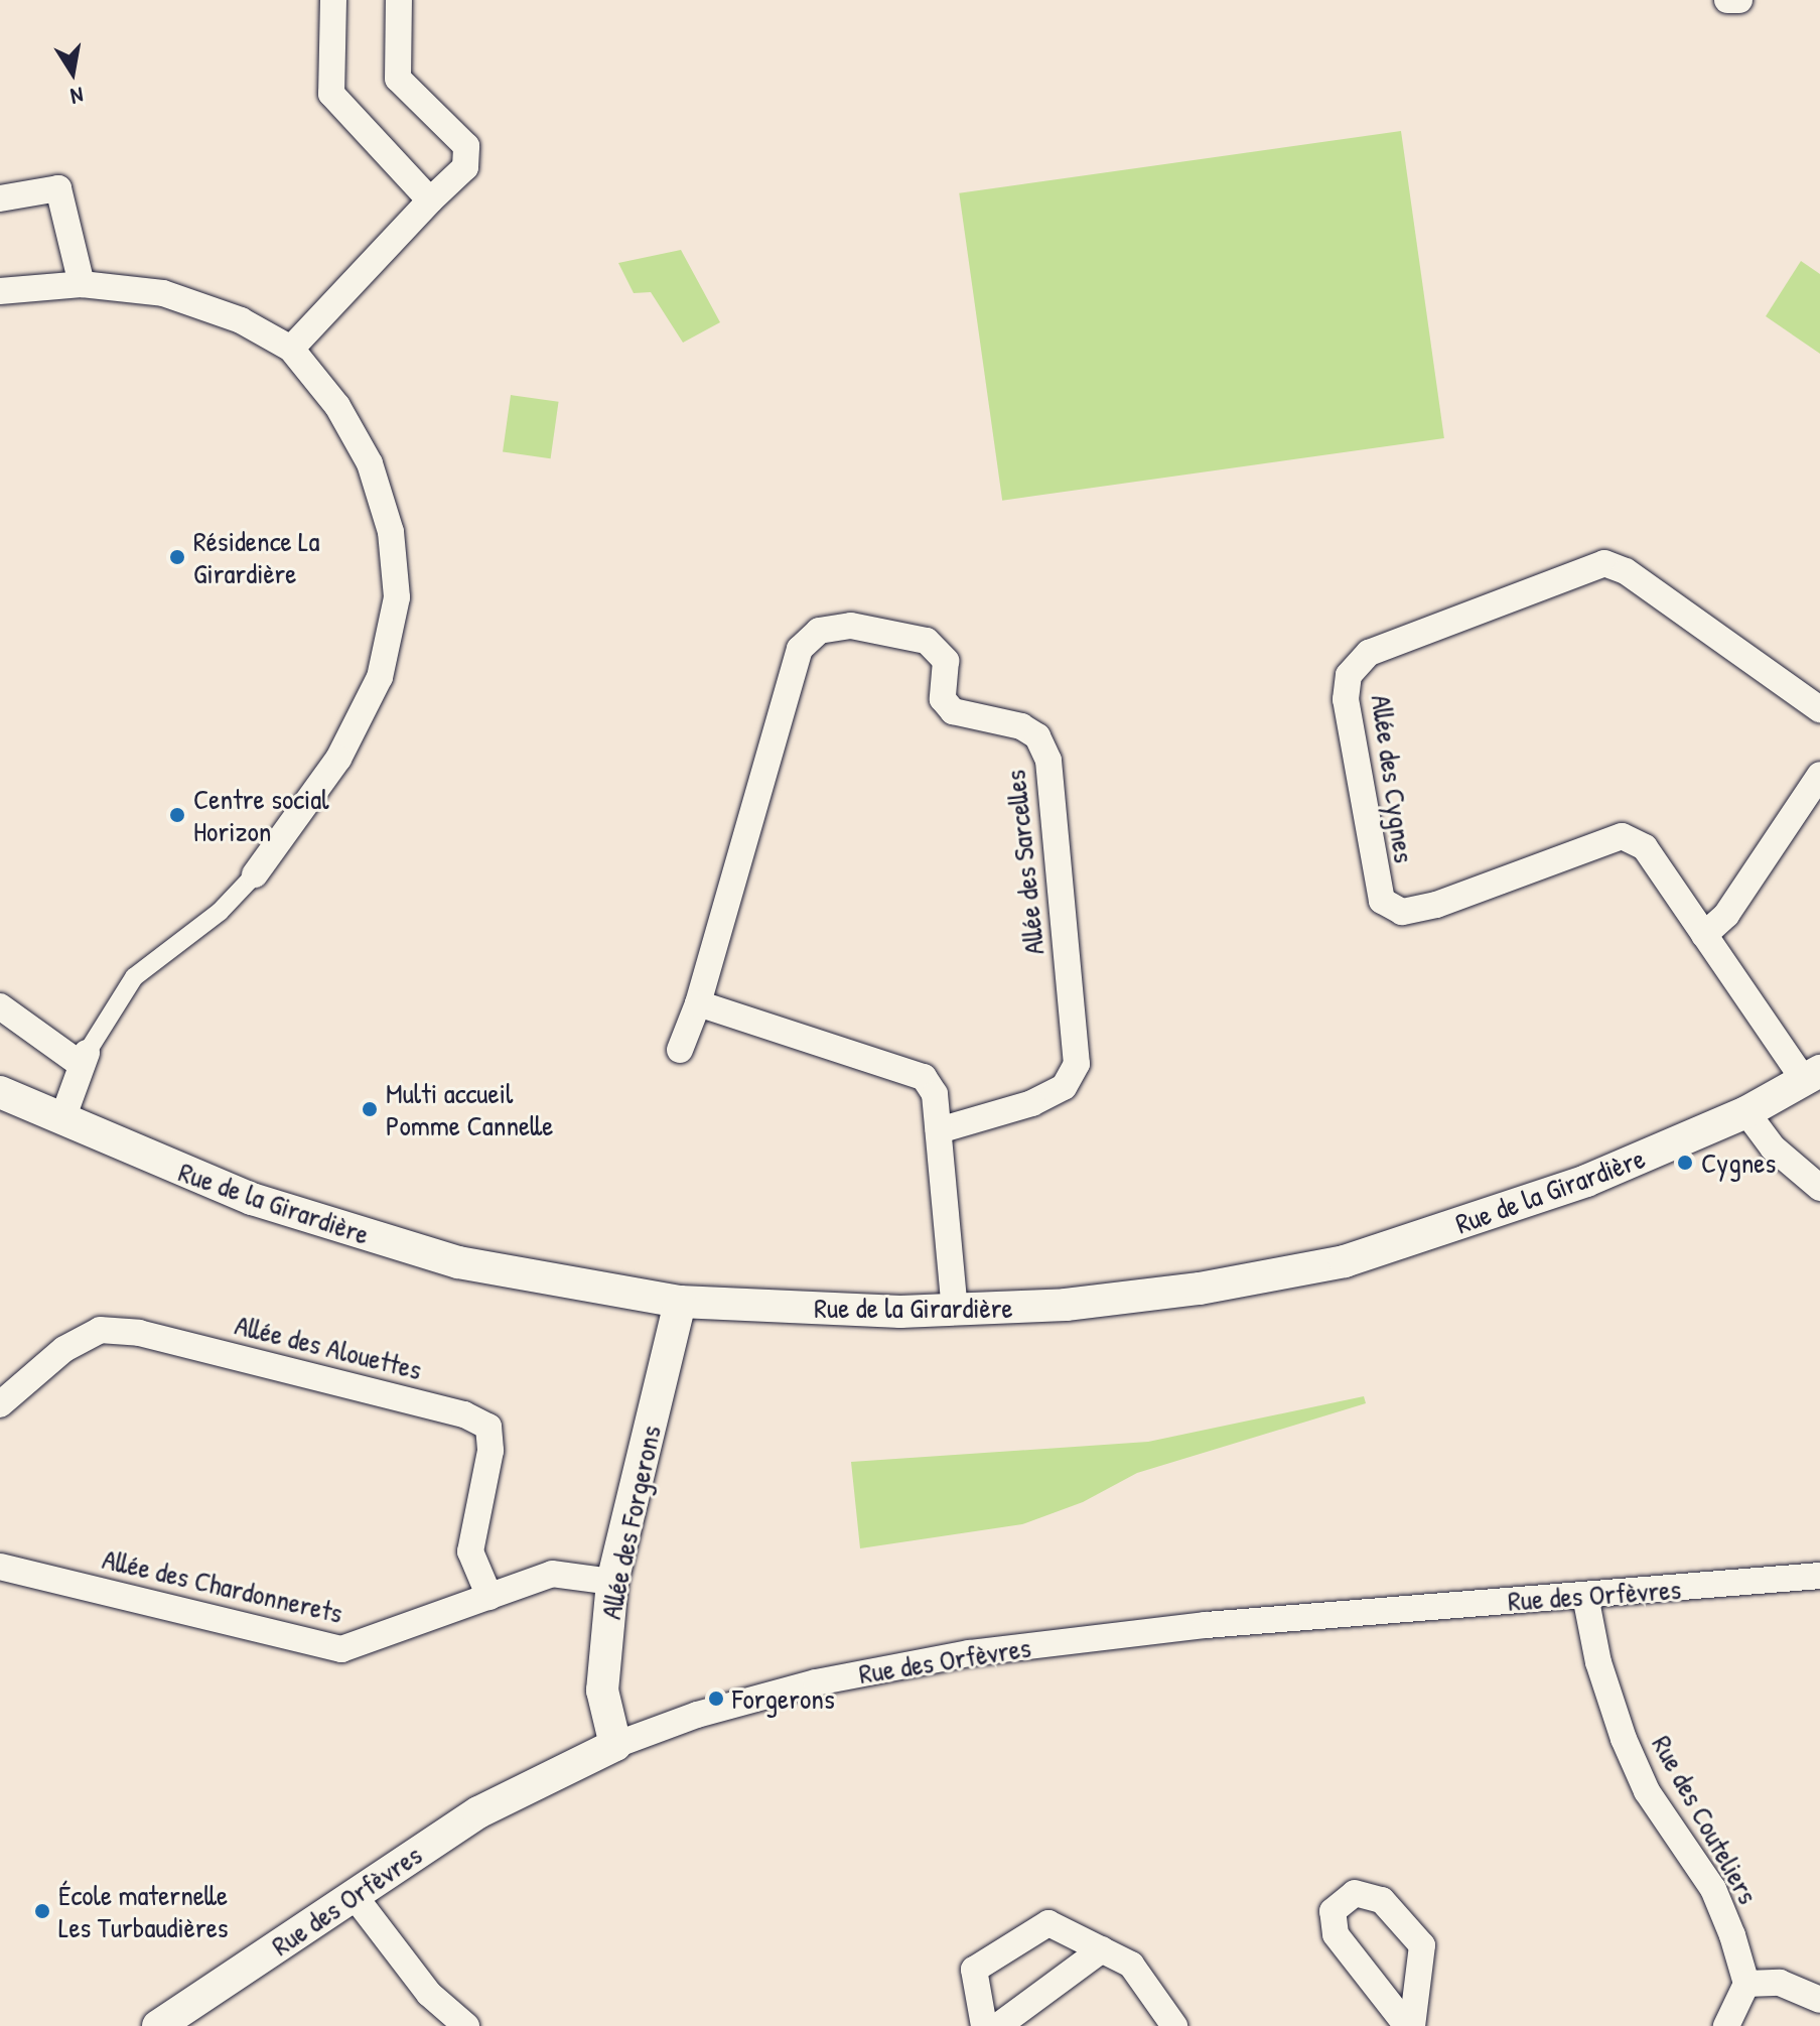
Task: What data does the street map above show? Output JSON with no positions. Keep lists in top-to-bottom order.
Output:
{
  "streets": {
    "street": [
      "Allée des Cygnes",
      "Allée des Sarcelles",
      "Rue de la Girardière",
      "Allée des Alouettes",
      "Allée des Forgerons",
      "Allée des Chardonnerets",
      "Rue des Orfèvres",
      "Rue des Couteliers"
    ]
  },
  "crossings": [
    ["Allée des Cygnes", "Rue de la Girardière"],
    ["Rue de la Girardière", "Allée des Forgerons"],
    ["Allée des Alouettes", "Allée des Chardonnerets"],
    ["Allée des Forgerons", "Allée des Chardonnerets"],
    ["Allée des Forgerons", "Rue des Orfèvres"],
    ["Rue des Orfèvres", "Rue des Couteliers"]
  ],
  "places": [
    "Résidence La Girardière",
    "Centre social Horizon",
    "Multi accueil Pomme Cannelle",
    "Cygnes",
    "Forgerons",
    "École maternelle Les Turbaudières"
  ],
  "north": "bottom"
}
